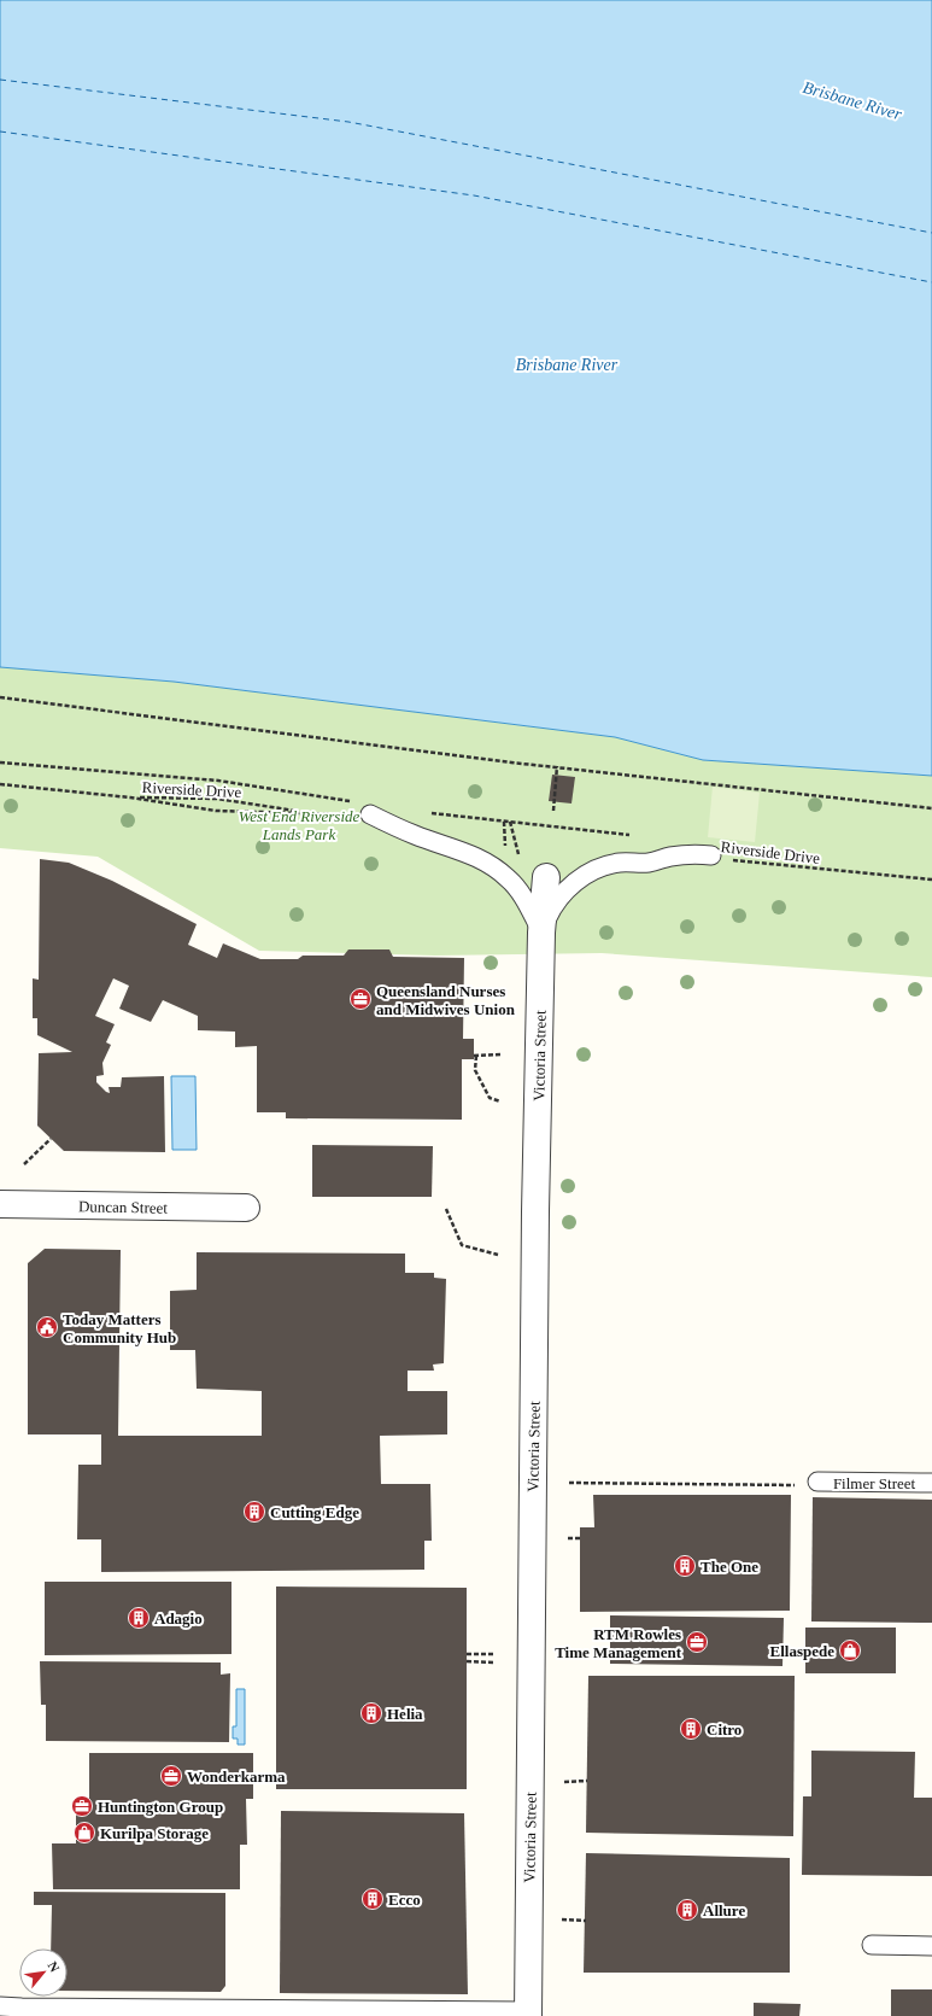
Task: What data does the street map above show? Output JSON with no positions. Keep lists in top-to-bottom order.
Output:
{
  "streets": {
    "street": ["Victoria Street", "Duncan Street"],
    "lane": ["Filmer Street"],
    "path": ["Riverside Drive"]
  },
  "water": ["Brisbane River"],
  "parks": ["West End Riverside Lands Park"],
  "places": {
    "office": [
      "Queensland Nurses and Midwives Union",
      "RTM Rowles Time Management",
      "Wonderkarma",
      "Huntington Group"
    ],
    "public building": ["Today Matters Community Hub"],
    "building": [
      "Cutting Edge",
      "The One",
      "Adagio",
      "Helia",
      "Citro",
      "Ecco",
      "Allure"
    ],
    "shop": ["Ellaspede", "Kurilpa Storage"]
  },
  "north": "top right"
}
